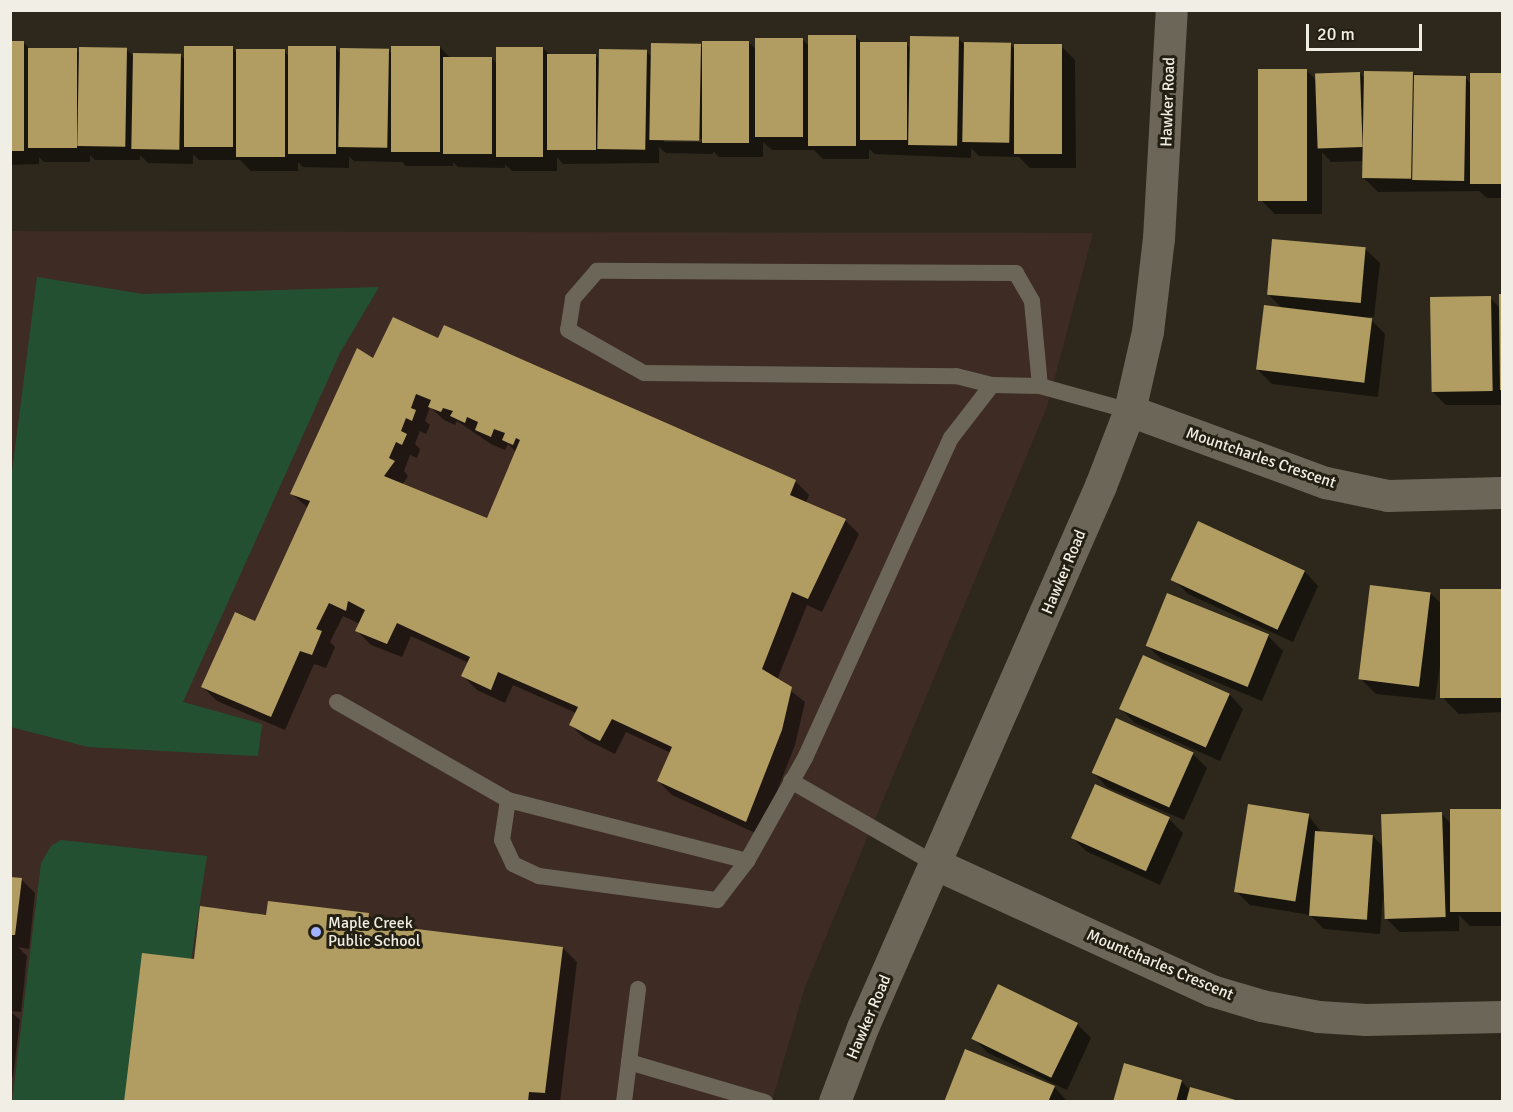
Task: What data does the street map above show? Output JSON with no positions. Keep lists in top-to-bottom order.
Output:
{
  "streets": {
    "street": ["Hawker Road", "Mountcharles Crescent"]
  },
  "crossings": [
    ["Hawker Road", "Mountcharles Crescent"]
  ],
  "places": ["Maple Creek Public School"],
  "scale_bar": "20 m"
}
